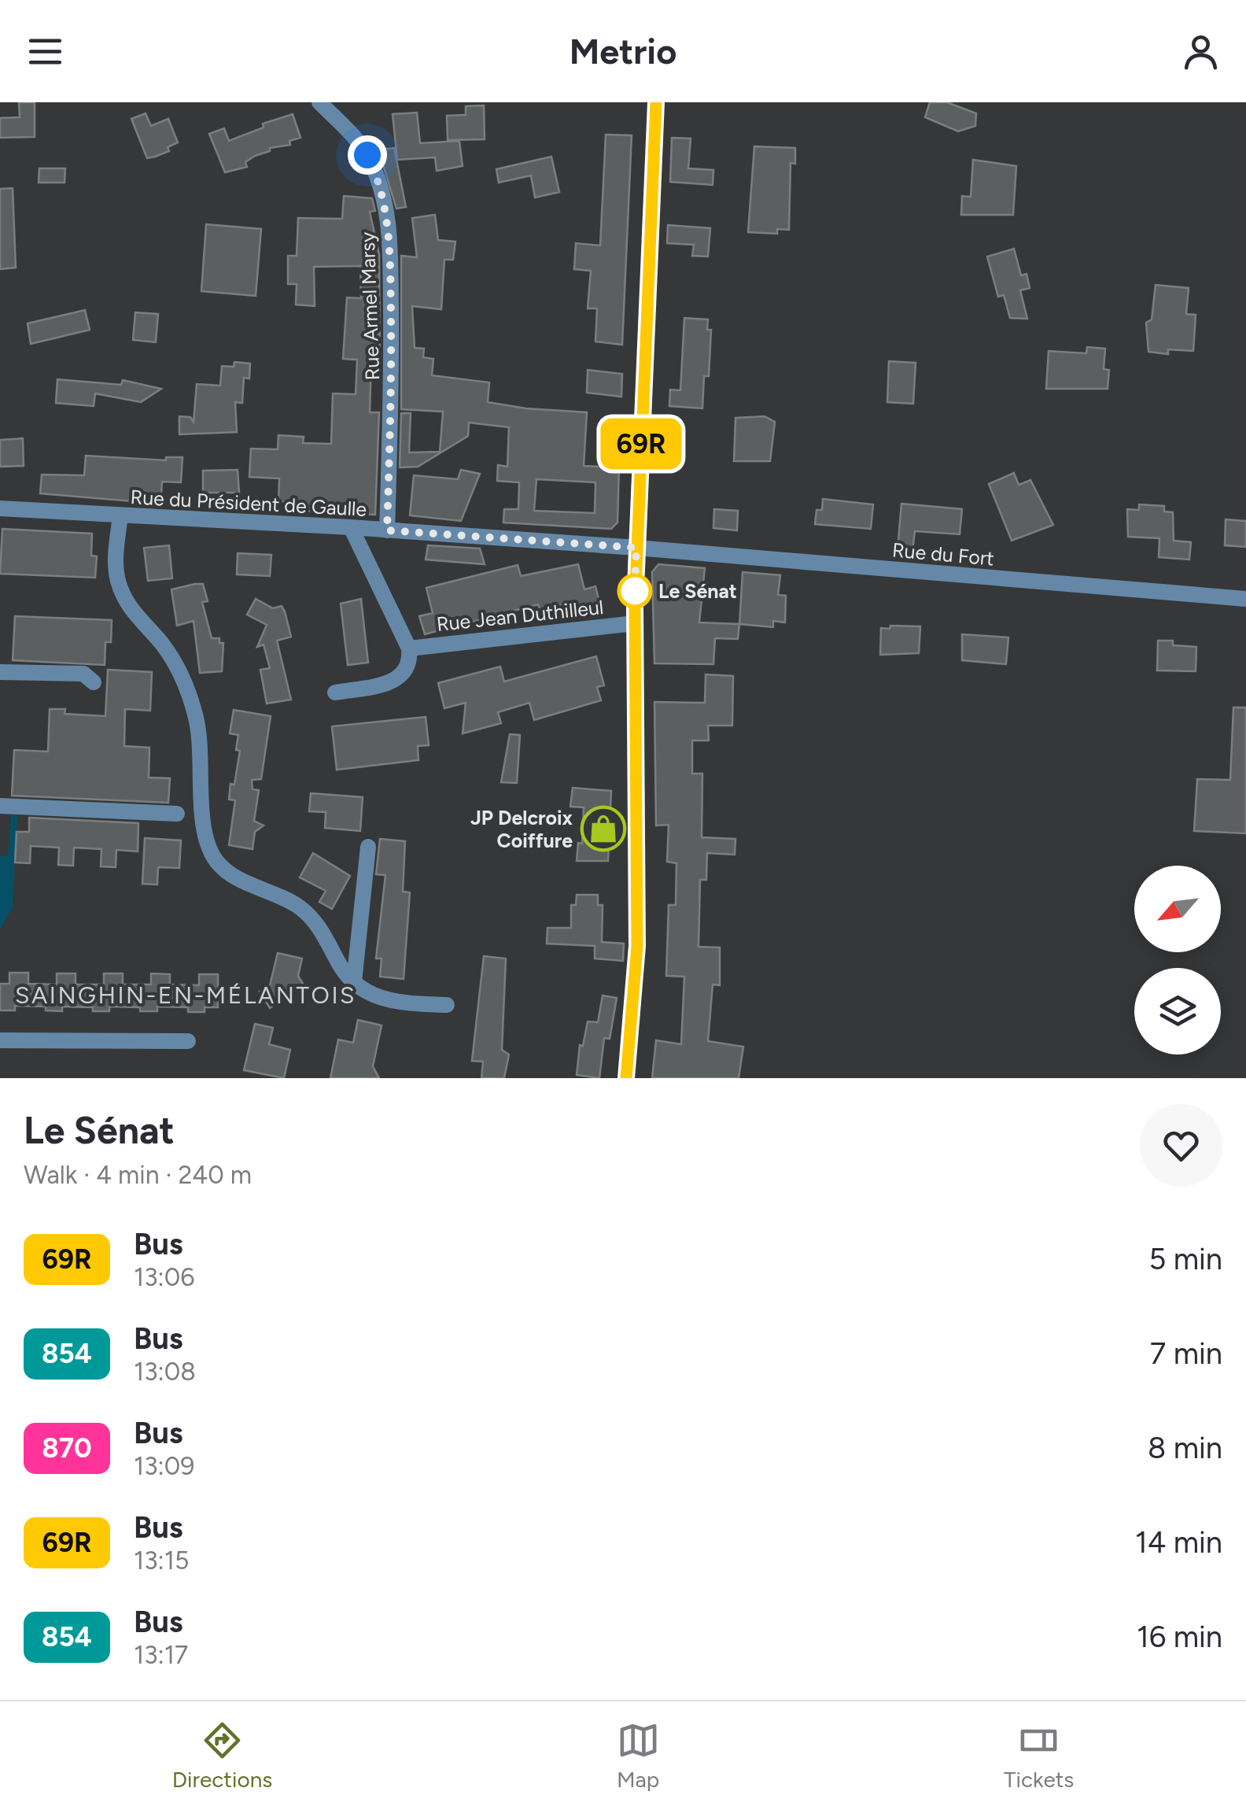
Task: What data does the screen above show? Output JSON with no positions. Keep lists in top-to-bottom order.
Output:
{
  "streets": {
    "street": [
      "Rue Armel Marsy",
      "Rue du Président de Gaulle",
      "Rue du Fort",
      "Rue Jean Duthilleul"
    ]
  },
  "crossings": [
    ["Rue Armel Marsy", "Rue du Président de Gaulle"],
    ["Rue du Président de Gaulle", "Rue du Fort"]
  ],
  "districts": ["SAINGHIN-EN-MÉLANTOIS"],
  "places": {
    "other": ["Le Sénat"],
    "shop": ["JP Delcroix Coiffure"]
  },
  "lines": ["bus line 69R"],
  "north": "bottom left",
  "page": {
    "header": "Metrio",
    "on_map": "69R",
    "heading": ["Le Sénat", "Walk · 4 min · 240 m"],
    "list": [
      {
        "mark": "69R",
        "name": "Bus",
        "note": "13:06",
        "value": "5 min"
      },
      {
        "mark": "854",
        "name": "Bus",
        "note": "13:08",
        "value": "7 min"
      },
      {
        "mark": "870",
        "name": "Bus",
        "note": "13:09",
        "value": "8 min"
      },
      {
        "mark": "69R",
        "name": "Bus",
        "note": "13:15",
        "value": "14 min"
      },
      {
        "mark": "854",
        "name": "Bus",
        "note": "13:17",
        "value": "16 min"
      }
    ],
    "tabs": ["Directions", "Map", "Tickets"]
  }
}
